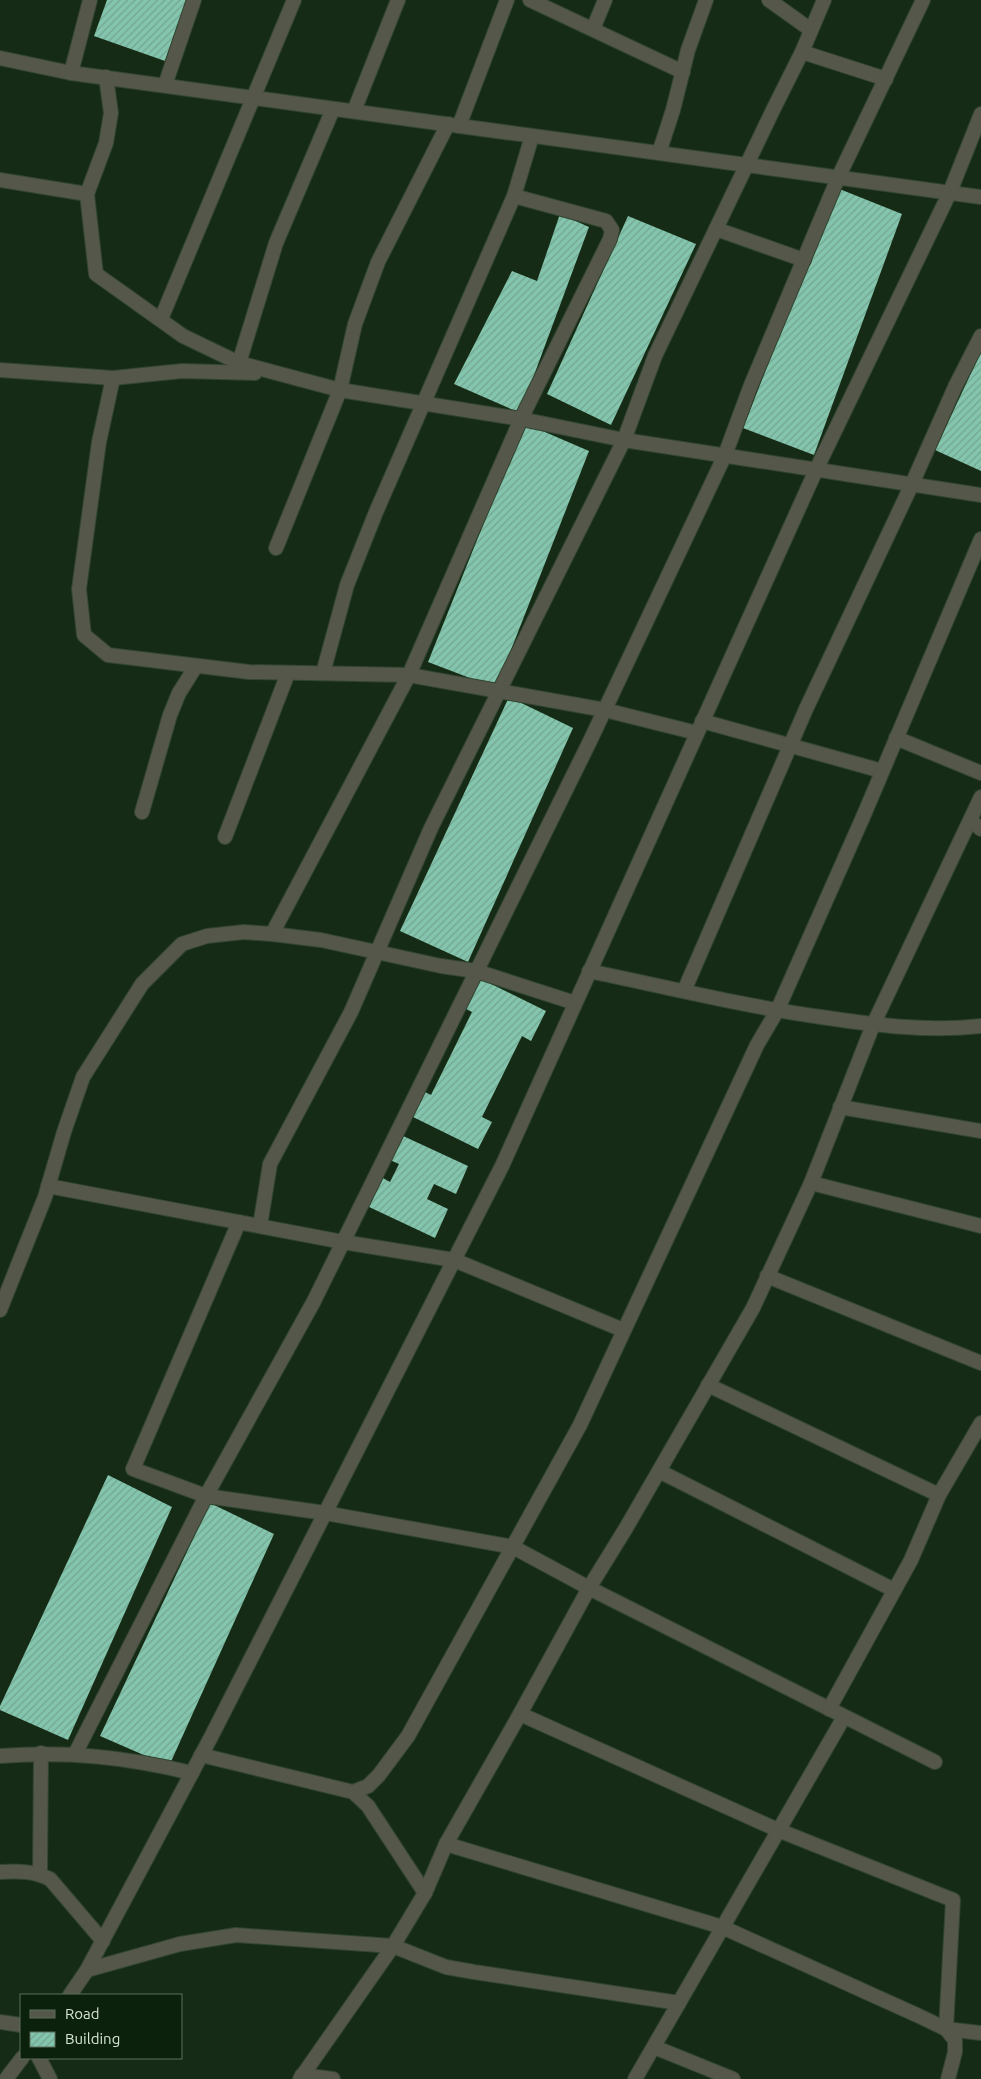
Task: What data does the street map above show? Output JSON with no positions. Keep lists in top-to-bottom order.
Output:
{
  "legend": ["Road", "Building"]
}
